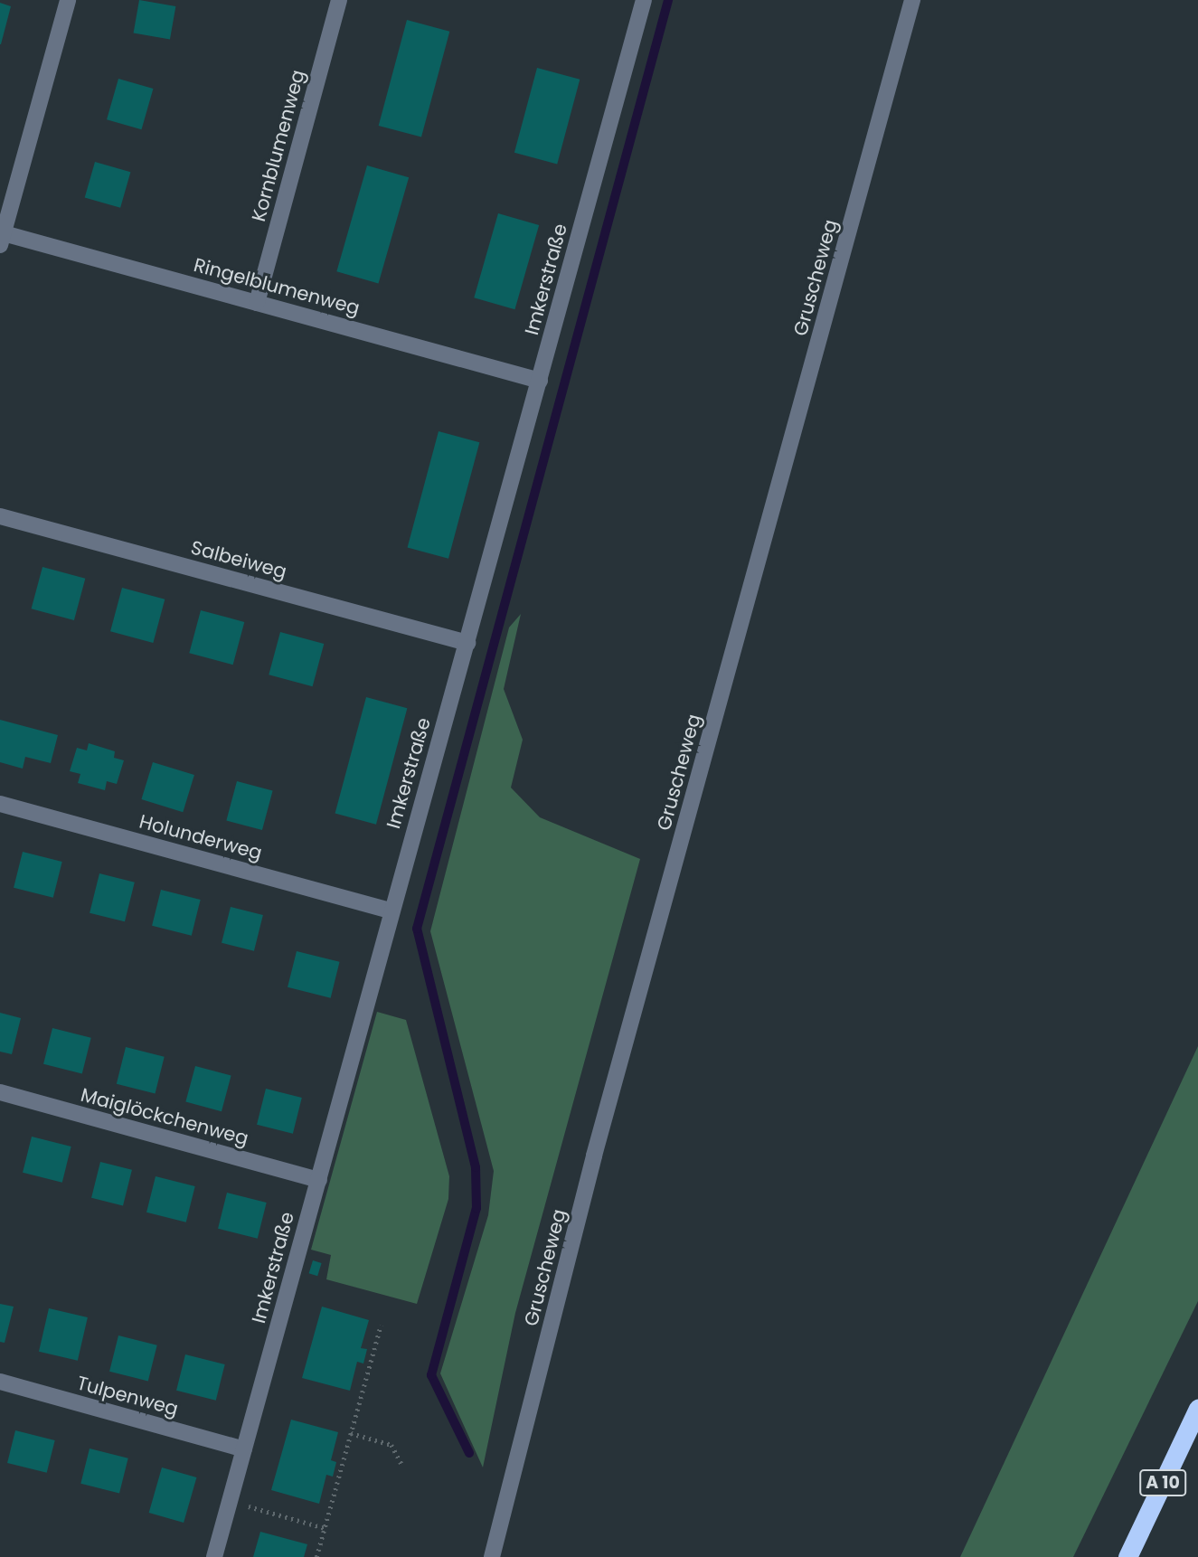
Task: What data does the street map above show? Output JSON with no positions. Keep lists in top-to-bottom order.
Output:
{
  "streets": {
    "highway": ["A 10"],
    "street": [
      "Kornblumenweg",
      "Gruscheweg",
      "Imkerstraße",
      "Ringelblumenweg",
      "Salbeiweg",
      "Holunderweg",
      "Maiglöckchenweg",
      "Tulpenweg"
    ]
  },
  "crossings": [
    ["Kornblumenweg", "Ringelblumenweg"],
    ["Imkerstraße", "Ringelblumenweg"],
    ["Imkerstraße", "Salbeiweg"],
    ["Imkerstraße", "Holunderweg"],
    ["Imkerstraße", "Maiglöckchenweg"],
    ["Imkerstraße", "Tulpenweg"]
  ]
}
